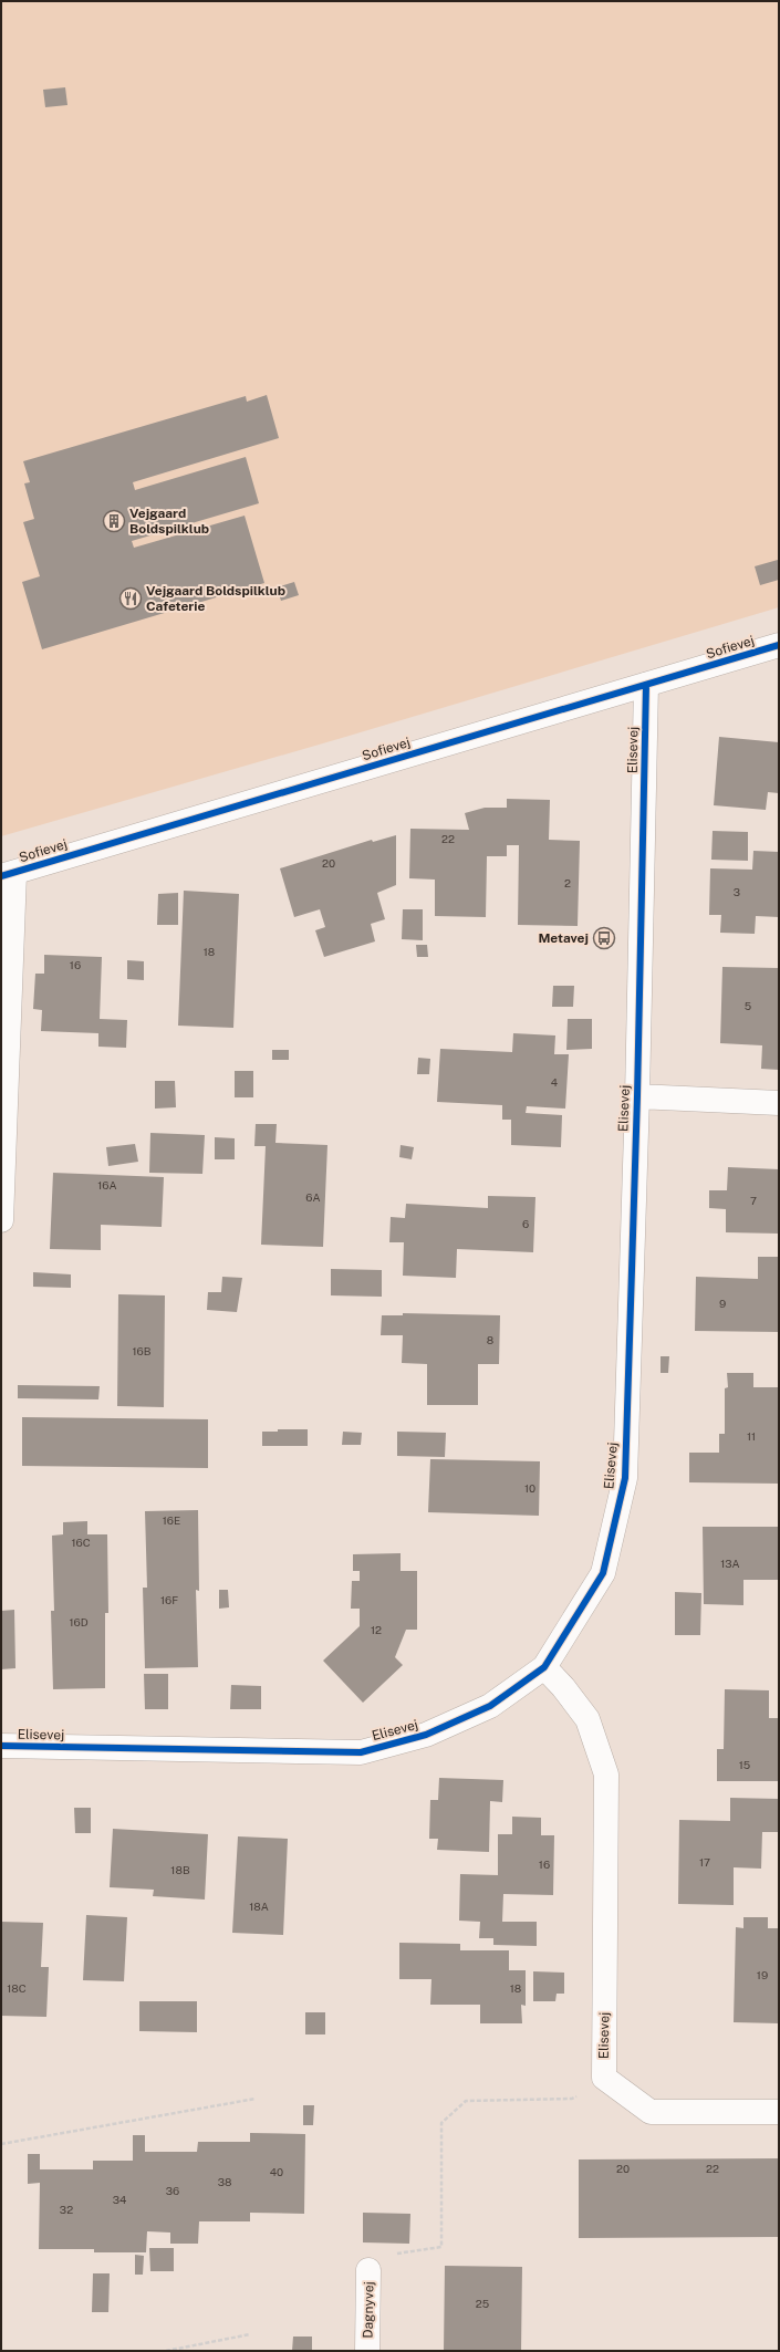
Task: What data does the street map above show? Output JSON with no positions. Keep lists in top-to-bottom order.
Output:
{
  "streets": {
    "street": ["Sofievej", "Elisevej", "Dagnyvej"]
  },
  "crossings": [
    ["Sofievej", "Elisevej"]
  ],
  "places": {
    "building": ["Vejgaard Boldspilklub"],
    "restaurant": ["Vejgaard Boldspilklub Cafeterie"],
    "bus stop": ["Metavej"]
  },
  "house_numbers": [
    "22",
    "20",
    "2",
    "3",
    "18",
    "16",
    "5",
    "4",
    "16A",
    "6A",
    "7",
    "6",
    "9",
    "8",
    "16B",
    "11",
    "10",
    "16E",
    "16C",
    "13A",
    "16F",
    "16D",
    "12",
    "15",
    "17",
    "16",
    "18B",
    "18A",
    "19",
    "18C",
    "18",
    "20",
    "22",
    "40",
    "38",
    "36",
    "34",
    "32",
    "25"
  ]
}
